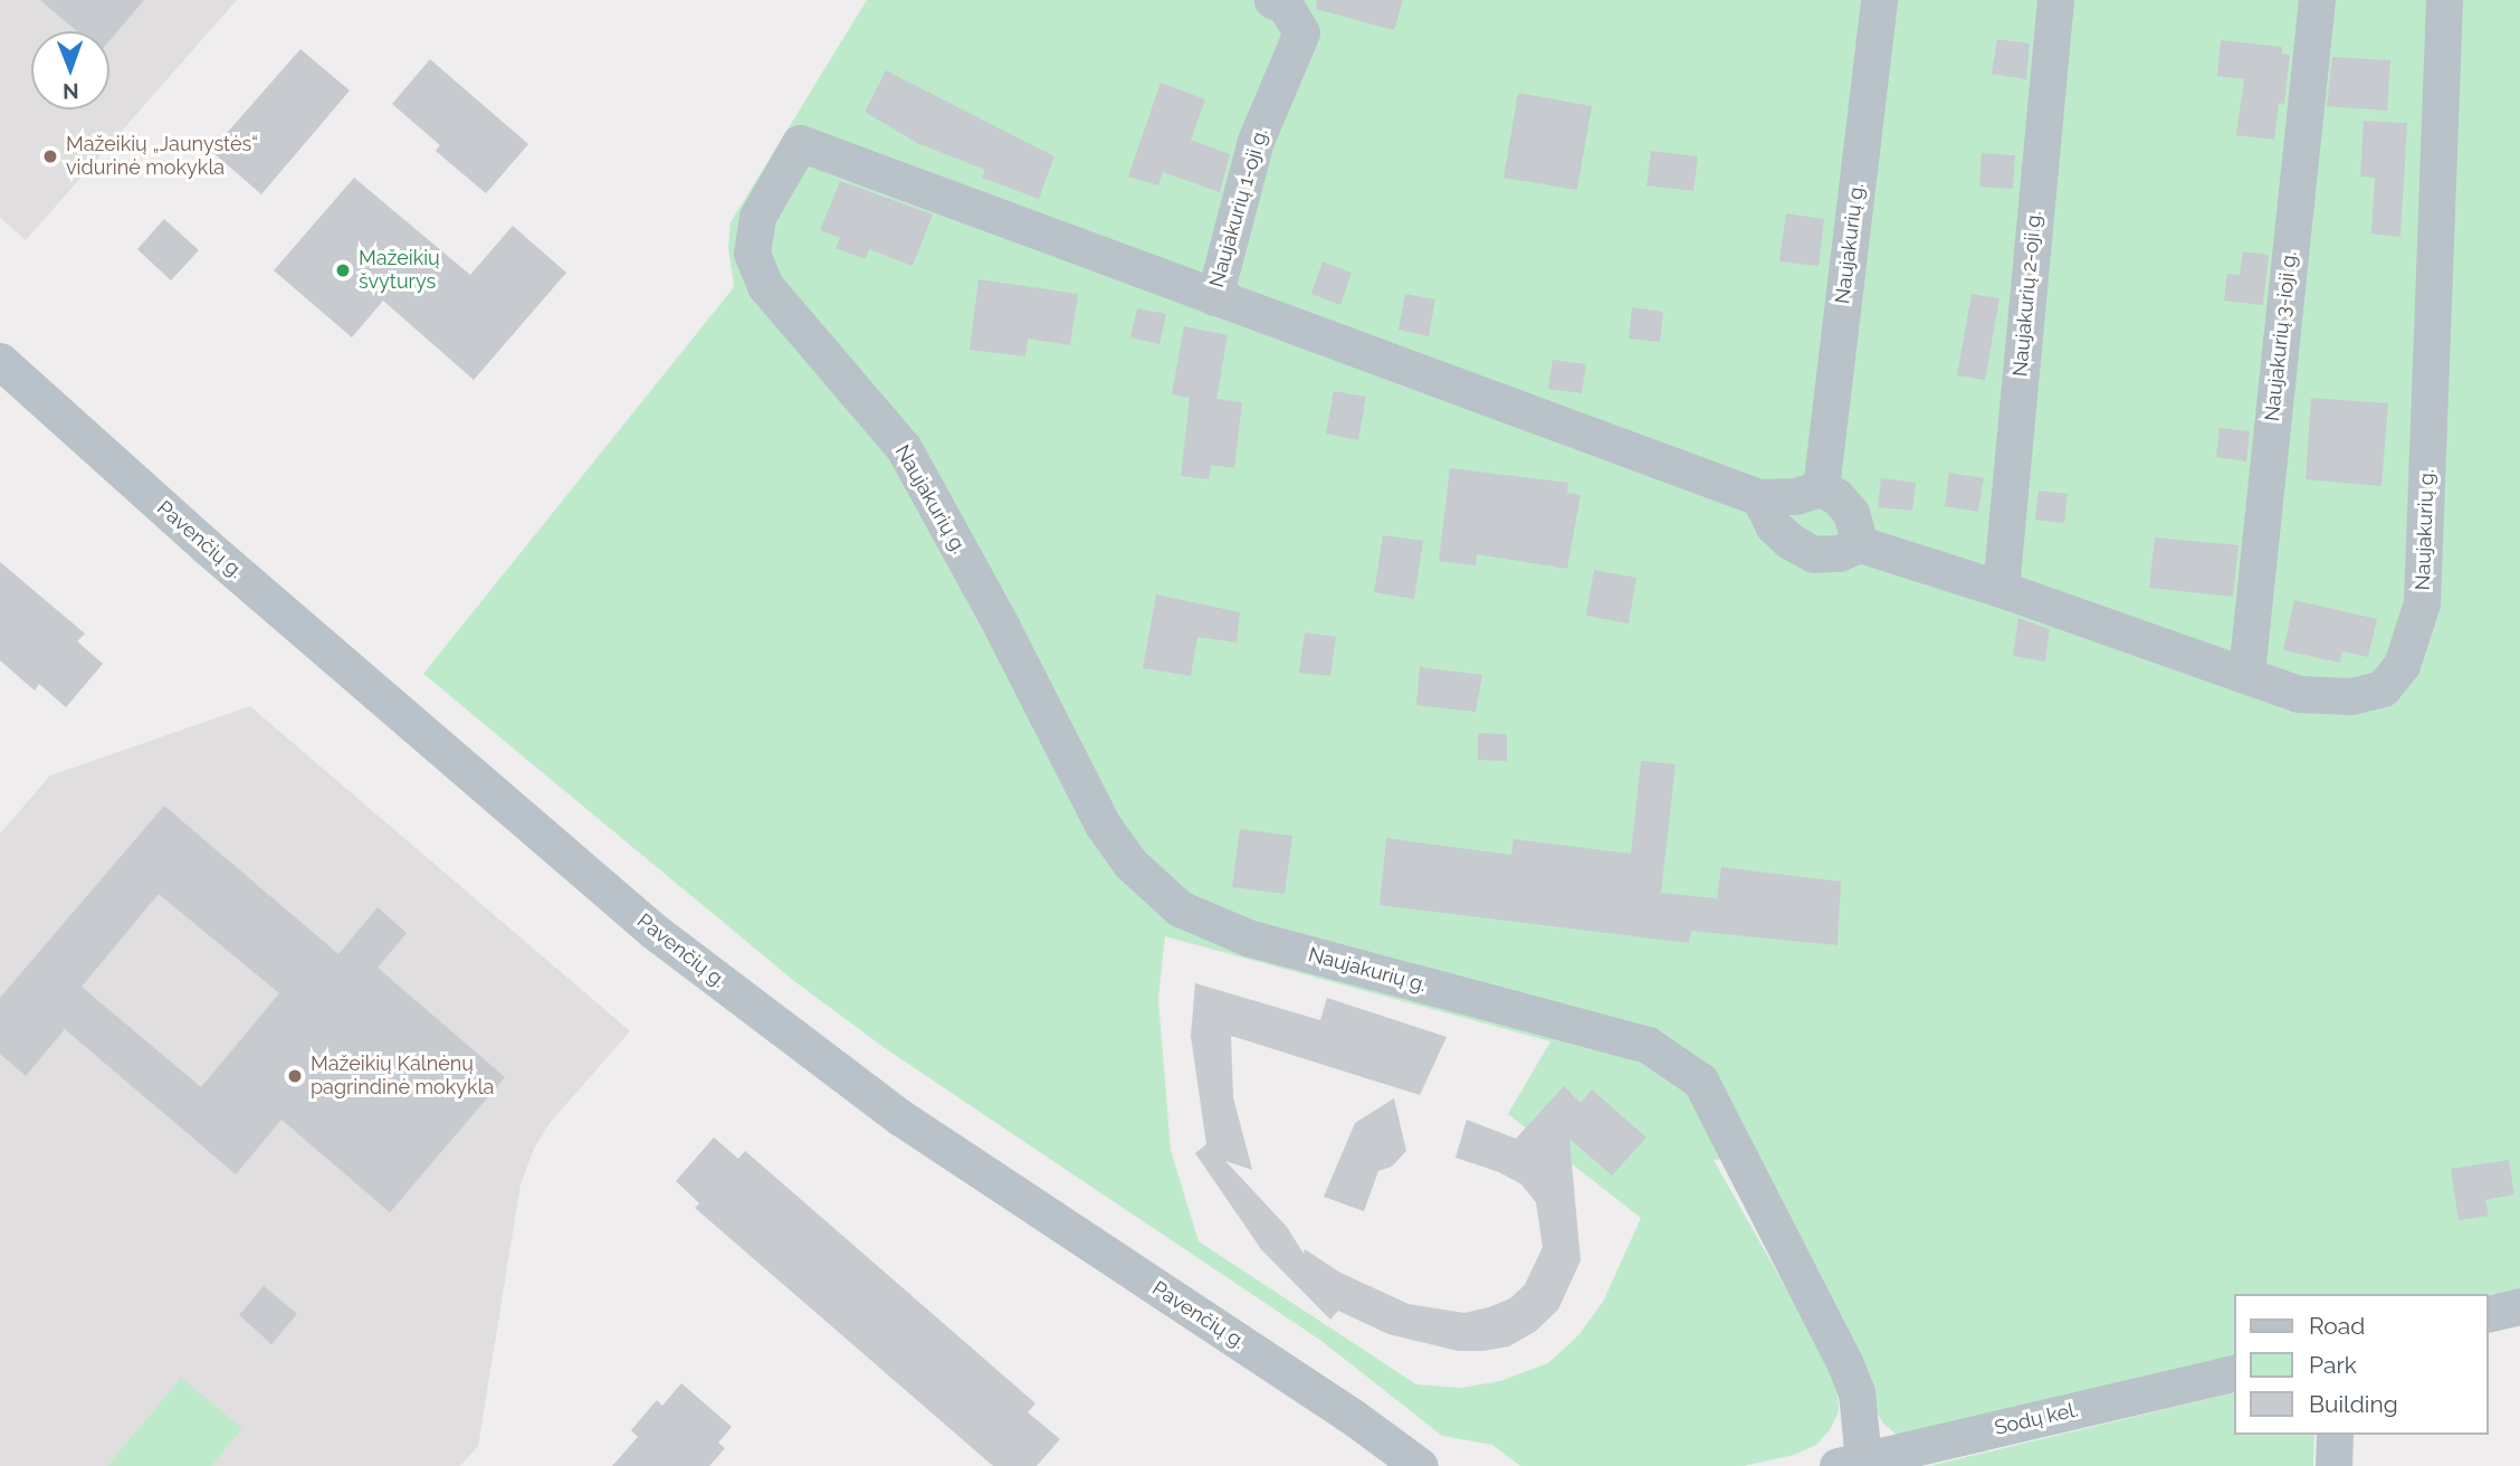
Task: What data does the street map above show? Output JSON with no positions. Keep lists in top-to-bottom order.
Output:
{
  "streets": {
    "street": [
      "Naujakurių 1-oji g.",
      "Naujakurių g.",
      "Naujakurių 2-oji g.",
      "Naujakurių 3-ioji g.",
      "Pavenčių g.",
      "Sodų kel."
    ]
  },
  "crossings": [
    ["Naujakurių 1-oji g.", "Naujakurių g."],
    ["Naujakurių g.", "Naujakurių 2-oji g."],
    ["Naujakurių g.", "Naujakurių 3-ioji g."],
    ["Naujakurių g.", "Sodų kel."]
  ],
  "places": ["Mažeikių „Jaunystės“ vidurinė mokykla", "Mažeikių švyturys", "Mažeikių Kalnėnų pagrindinė mokykla"],
  "legend": ["Road", "Park", "Building"],
  "north": "bottom"
}
